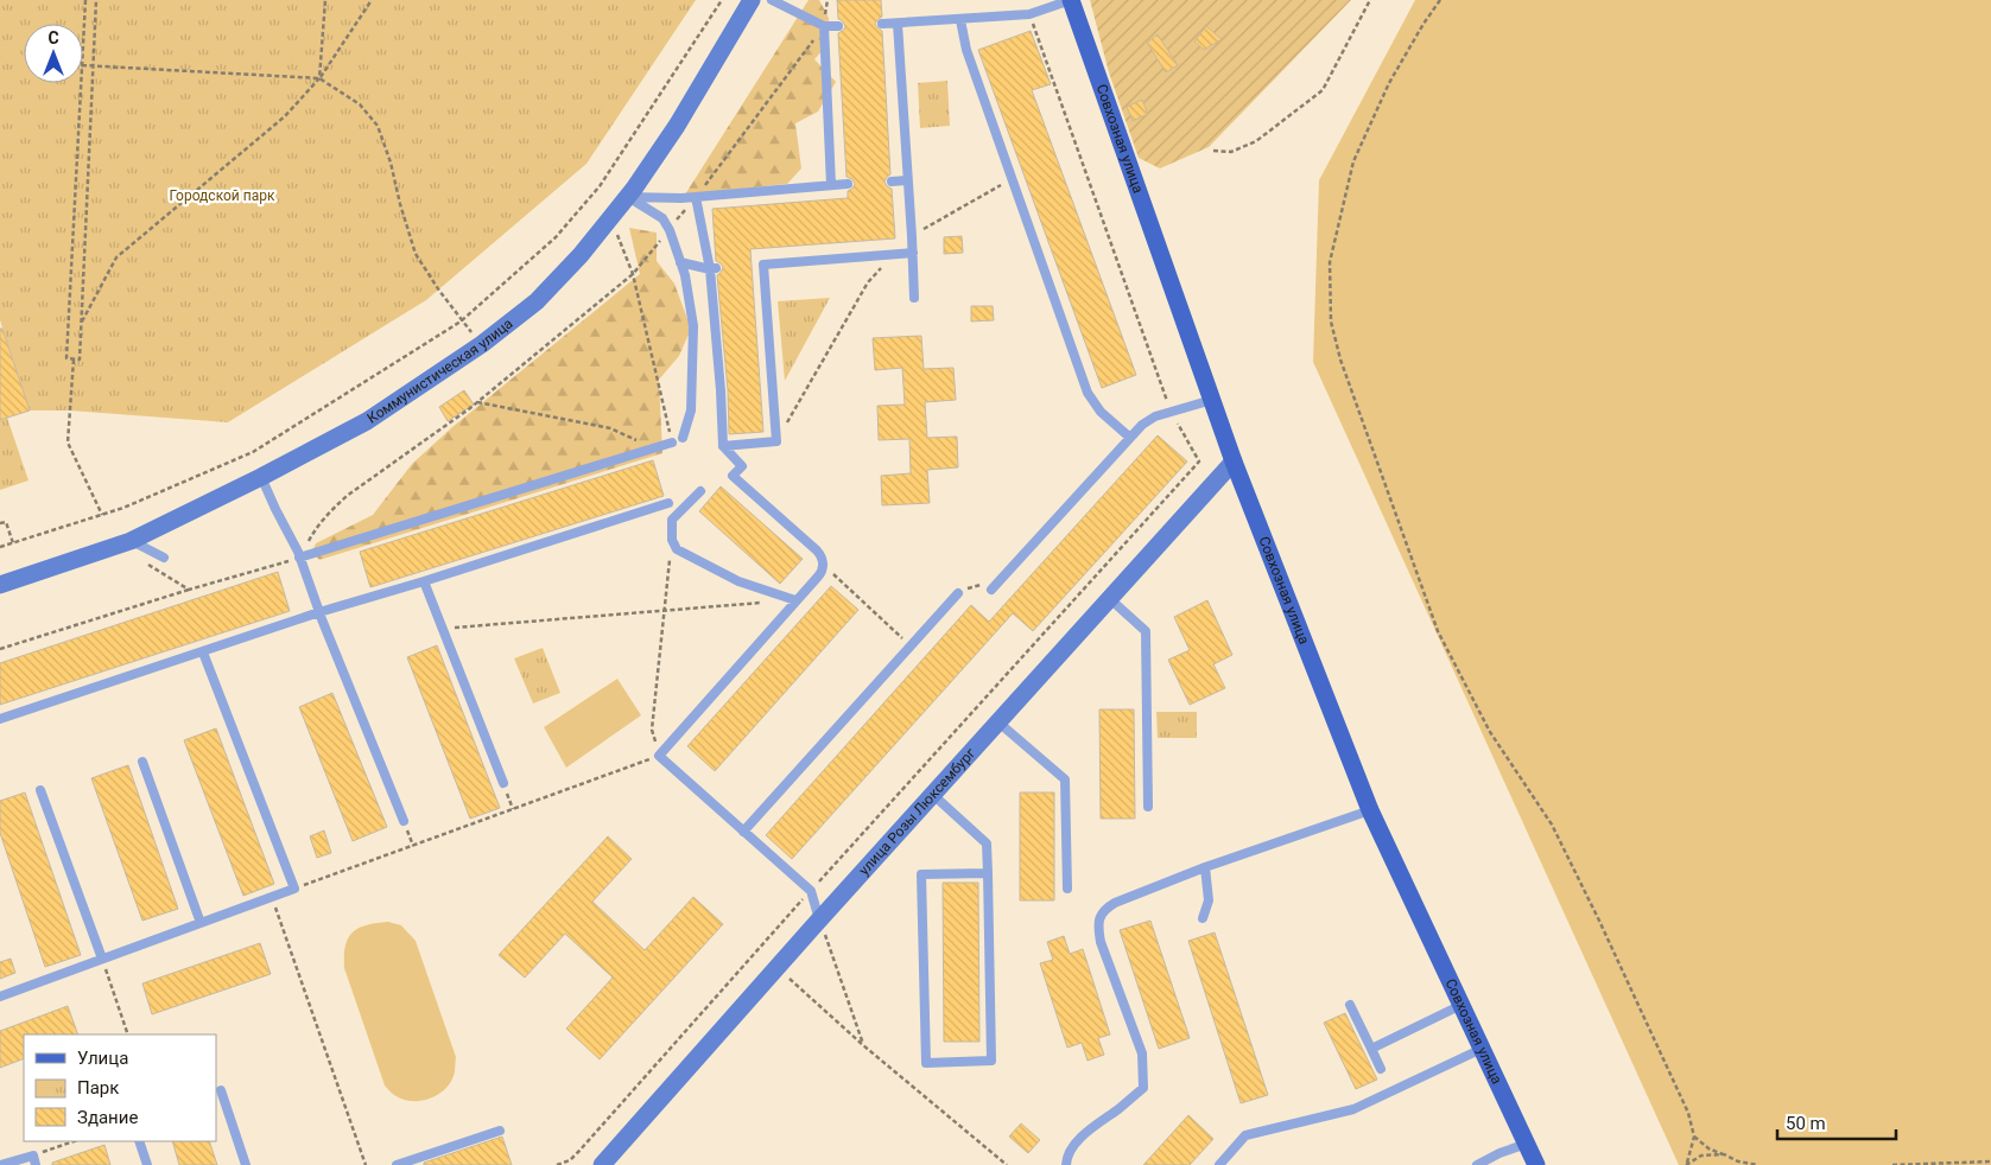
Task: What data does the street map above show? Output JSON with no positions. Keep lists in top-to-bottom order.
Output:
{
  "streets": {
    "main road": ["Совхозная улица"],
    "street": ["Коммунистическая улица", "улица Розы Люксембург"]
  },
  "crossings": [
    ["Совхозная улица", "улица Розы Люксембург"]
  ],
  "parks": ["Городской парк"],
  "legend": ["Улица", "Парк", "Здание"],
  "scale_bar": "50 m",
  "north": "top"
}
